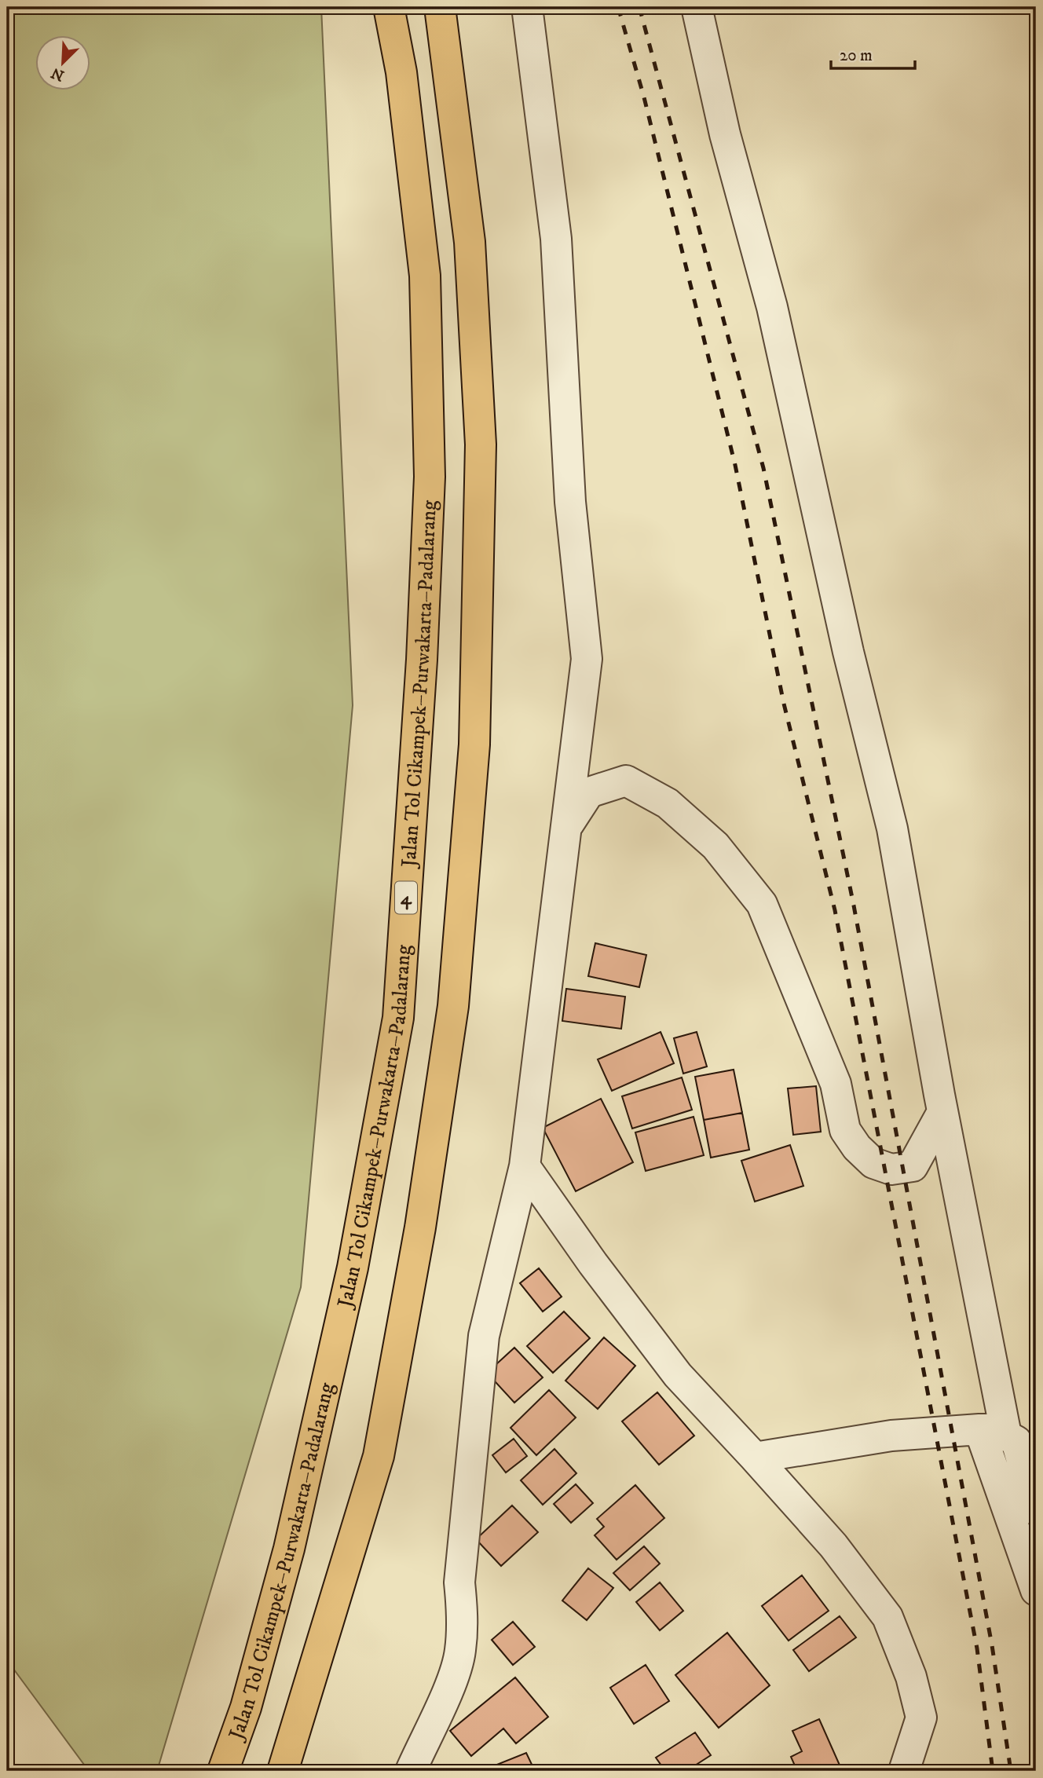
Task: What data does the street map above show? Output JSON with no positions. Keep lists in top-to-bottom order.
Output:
{
  "streets": {
    "highway": ["Jalan Tol Cikampek–Purwakarta–Padalarang", "4"]
  },
  "scale_bar": "20 m",
  "north": "bottom left"
}
